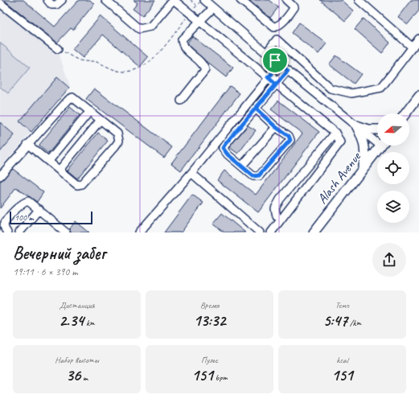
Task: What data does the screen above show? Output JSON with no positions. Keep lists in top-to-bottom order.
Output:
{
  "streets": {
    "main road": ["Alash Avenue"]
  },
  "scale_bar": "100 m",
  "north": "left",
  "page": {
    "scale": "100 m",
    "heading": ["Вечерний забег", "19:11 · 6 × 390 m"],
    "stats": [
      ["Дистанция", "2.34 km"],
      ["Время", "13:32"],
      ["Темп", "5:47 /km"],
      ["Набор высоты", "36 m"],
      ["Пульс", "151 bpm"],
      ["kcal", "151"]
    ]
  }
}
